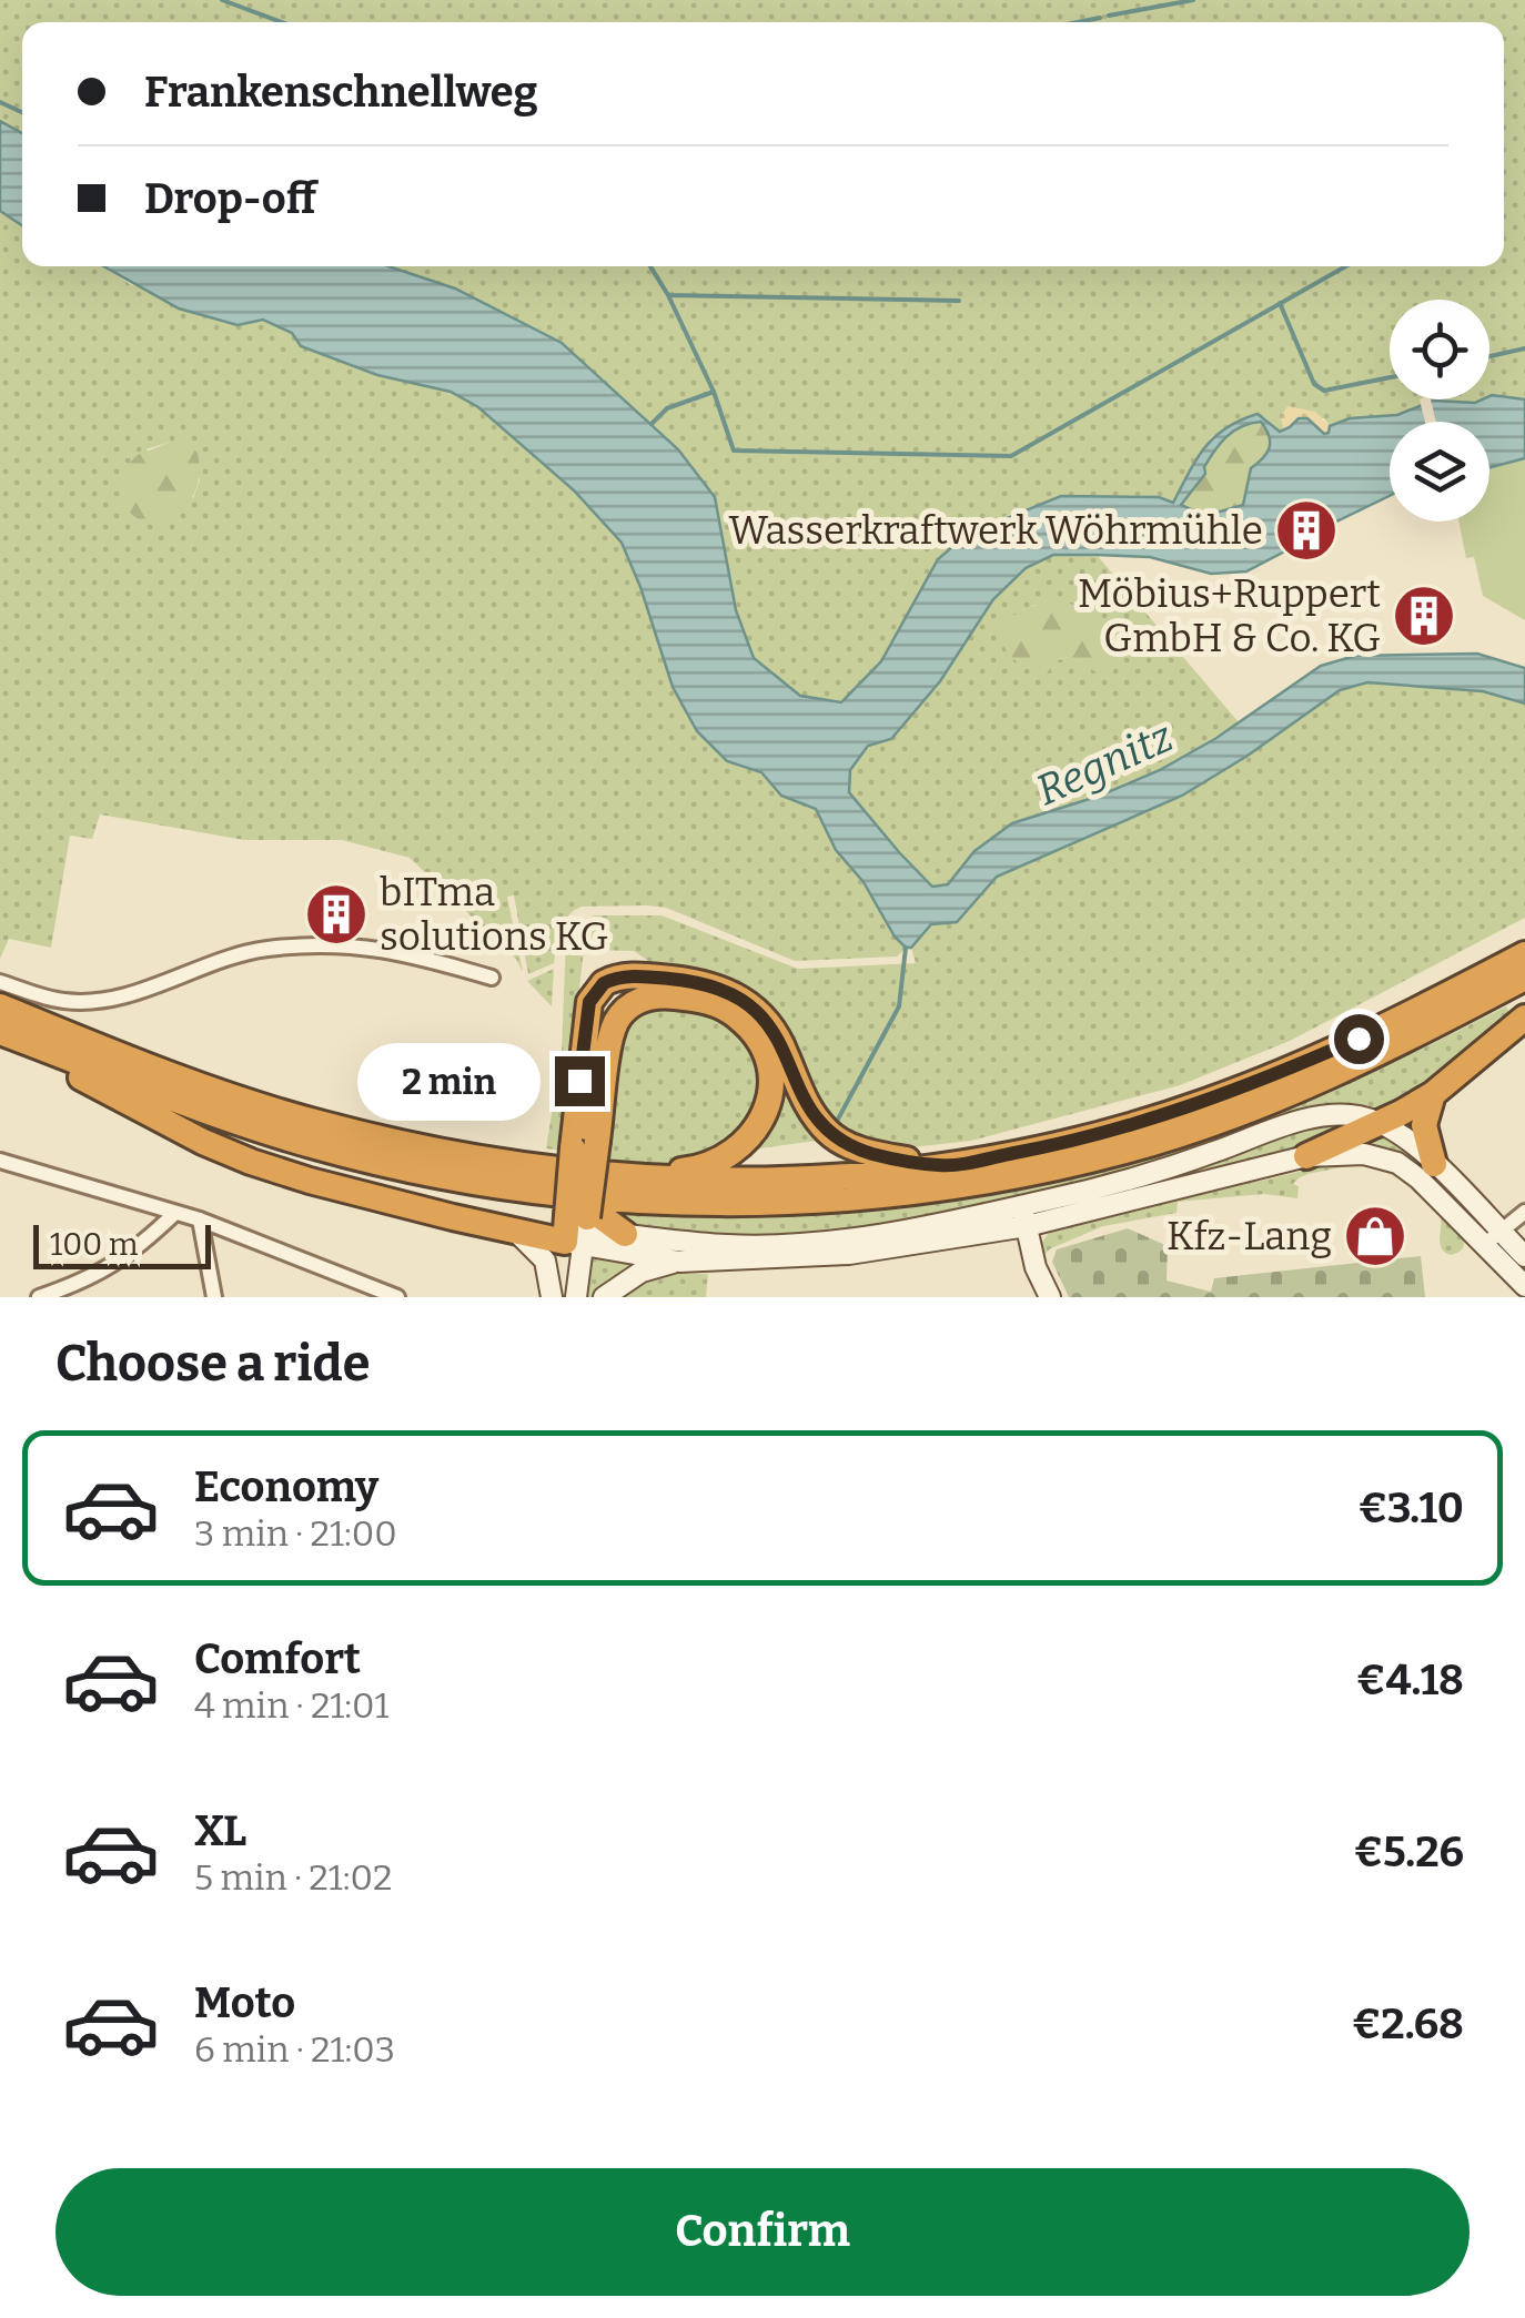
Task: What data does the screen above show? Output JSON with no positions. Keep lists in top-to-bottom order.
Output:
{
  "water": ["Regnitz"],
  "places": {
    "building": ["Wasserkraftwerk Wöhrmühle", "Möbius+Ruppert GmbH & Co. KG", "bITma solutions KG"],
    "shop": ["Kfz-Lang"]
  },
  "scale_bar": "100 m",
  "page": {
    "banner": ["Frankenschnellweg", "Drop-off"],
    "bubble": "2 min",
    "scale": "100 m",
    "heading": "Choose a ride",
    "list": [
      {
        "name": "Economy",
        "note": "3 min · 21:00",
        "value": "€3.10"
      },
      {
        "name": "Comfort",
        "note": "4 min · 21:01",
        "value": "€4.18"
      },
      {
        "name": "XL",
        "note": "5 min · 21:02",
        "value": "€5.26"
      },
      {
        "name": "Moto",
        "note": "6 min · 21:03",
        "value": "€2.68"
      }
    ],
    "buttons": "Confirm"
  }
}
